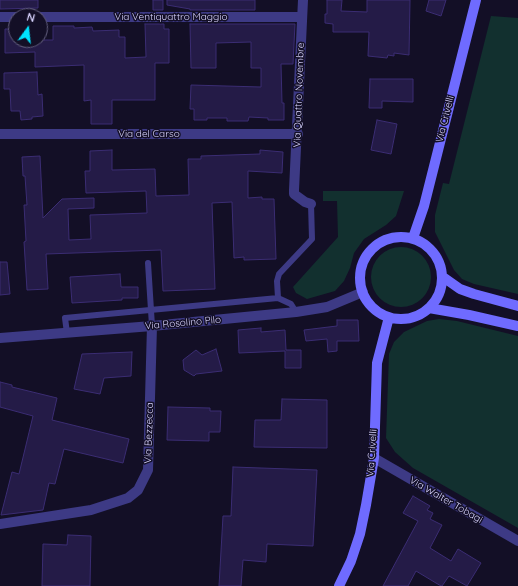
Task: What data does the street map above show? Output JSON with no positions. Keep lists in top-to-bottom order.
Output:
{
  "streets": {
    "street": [
      "Via Ventiquattro Maggio",
      "Via Quattro Novembre",
      "Via Crivelli",
      "Via del Carso",
      "Via Rosolino Pilo",
      "Via Bezzecca",
      "Via Walter Tobagi"
    ]
  },
  "crossings": [
    ["Via Ventiquattro Maggio", "Via Quattro Novembre"],
    ["Via Quattro Novembre", "Via del Carso"],
    ["Via Crivelli", "Via Rosolino Pilo"],
    ["Via Crivelli", "Via Walter Tobagi"],
    ["Via Rosolino Pilo", "Via Bezzecca"]
  ],
  "north": "top"
}
